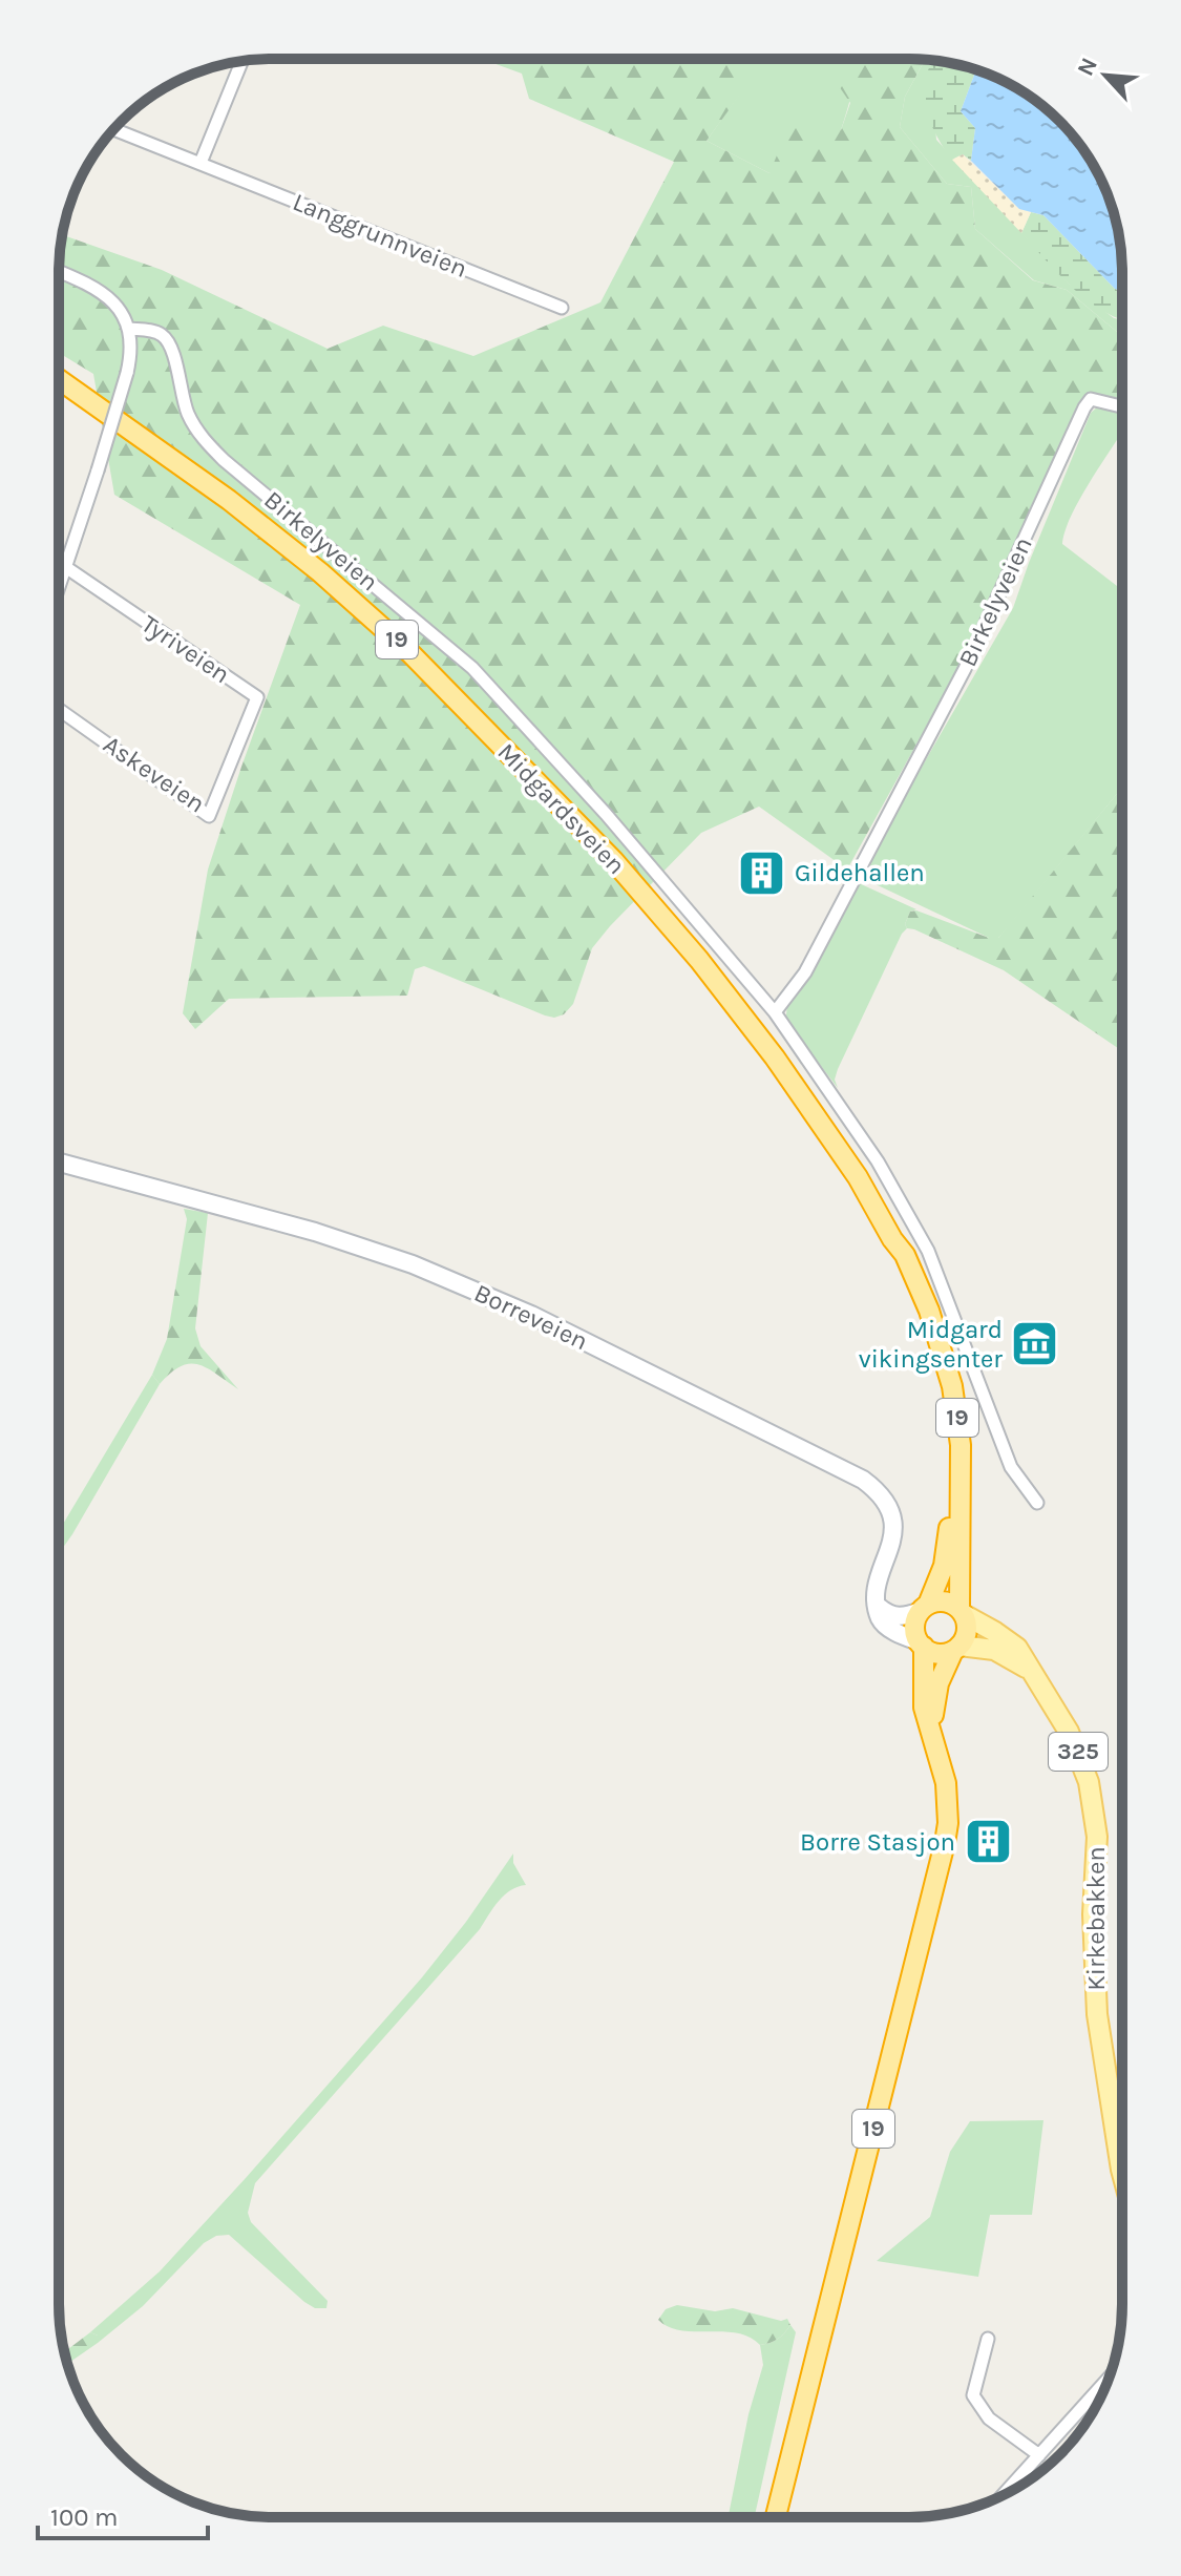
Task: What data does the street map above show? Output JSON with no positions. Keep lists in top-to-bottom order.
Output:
{
  "streets": {
    "highway": ["19", "Midgardsveien"],
    "main road": ["Borreveien", "325", "Kirkebakken"],
    "street": [
      "Langgrunnveien",
      "Birkelyveien",
      "Tyriveien",
      "Askeveien"
    ]
  },
  "crossings": [
    ["19", "Midgardsveien"],
    ["19", "Kirkebakken"],
    ["Tyriveien", "Askeveien"],
    ["Midgardsveien", "Kirkebakken"]
  ],
  "places": {
    "building": ["Gildehallen", "Borre Stasjon"],
    "museum": ["Midgard vikingsenter"]
  },
  "scale_bar": "100 m",
  "north": "top left"
}
